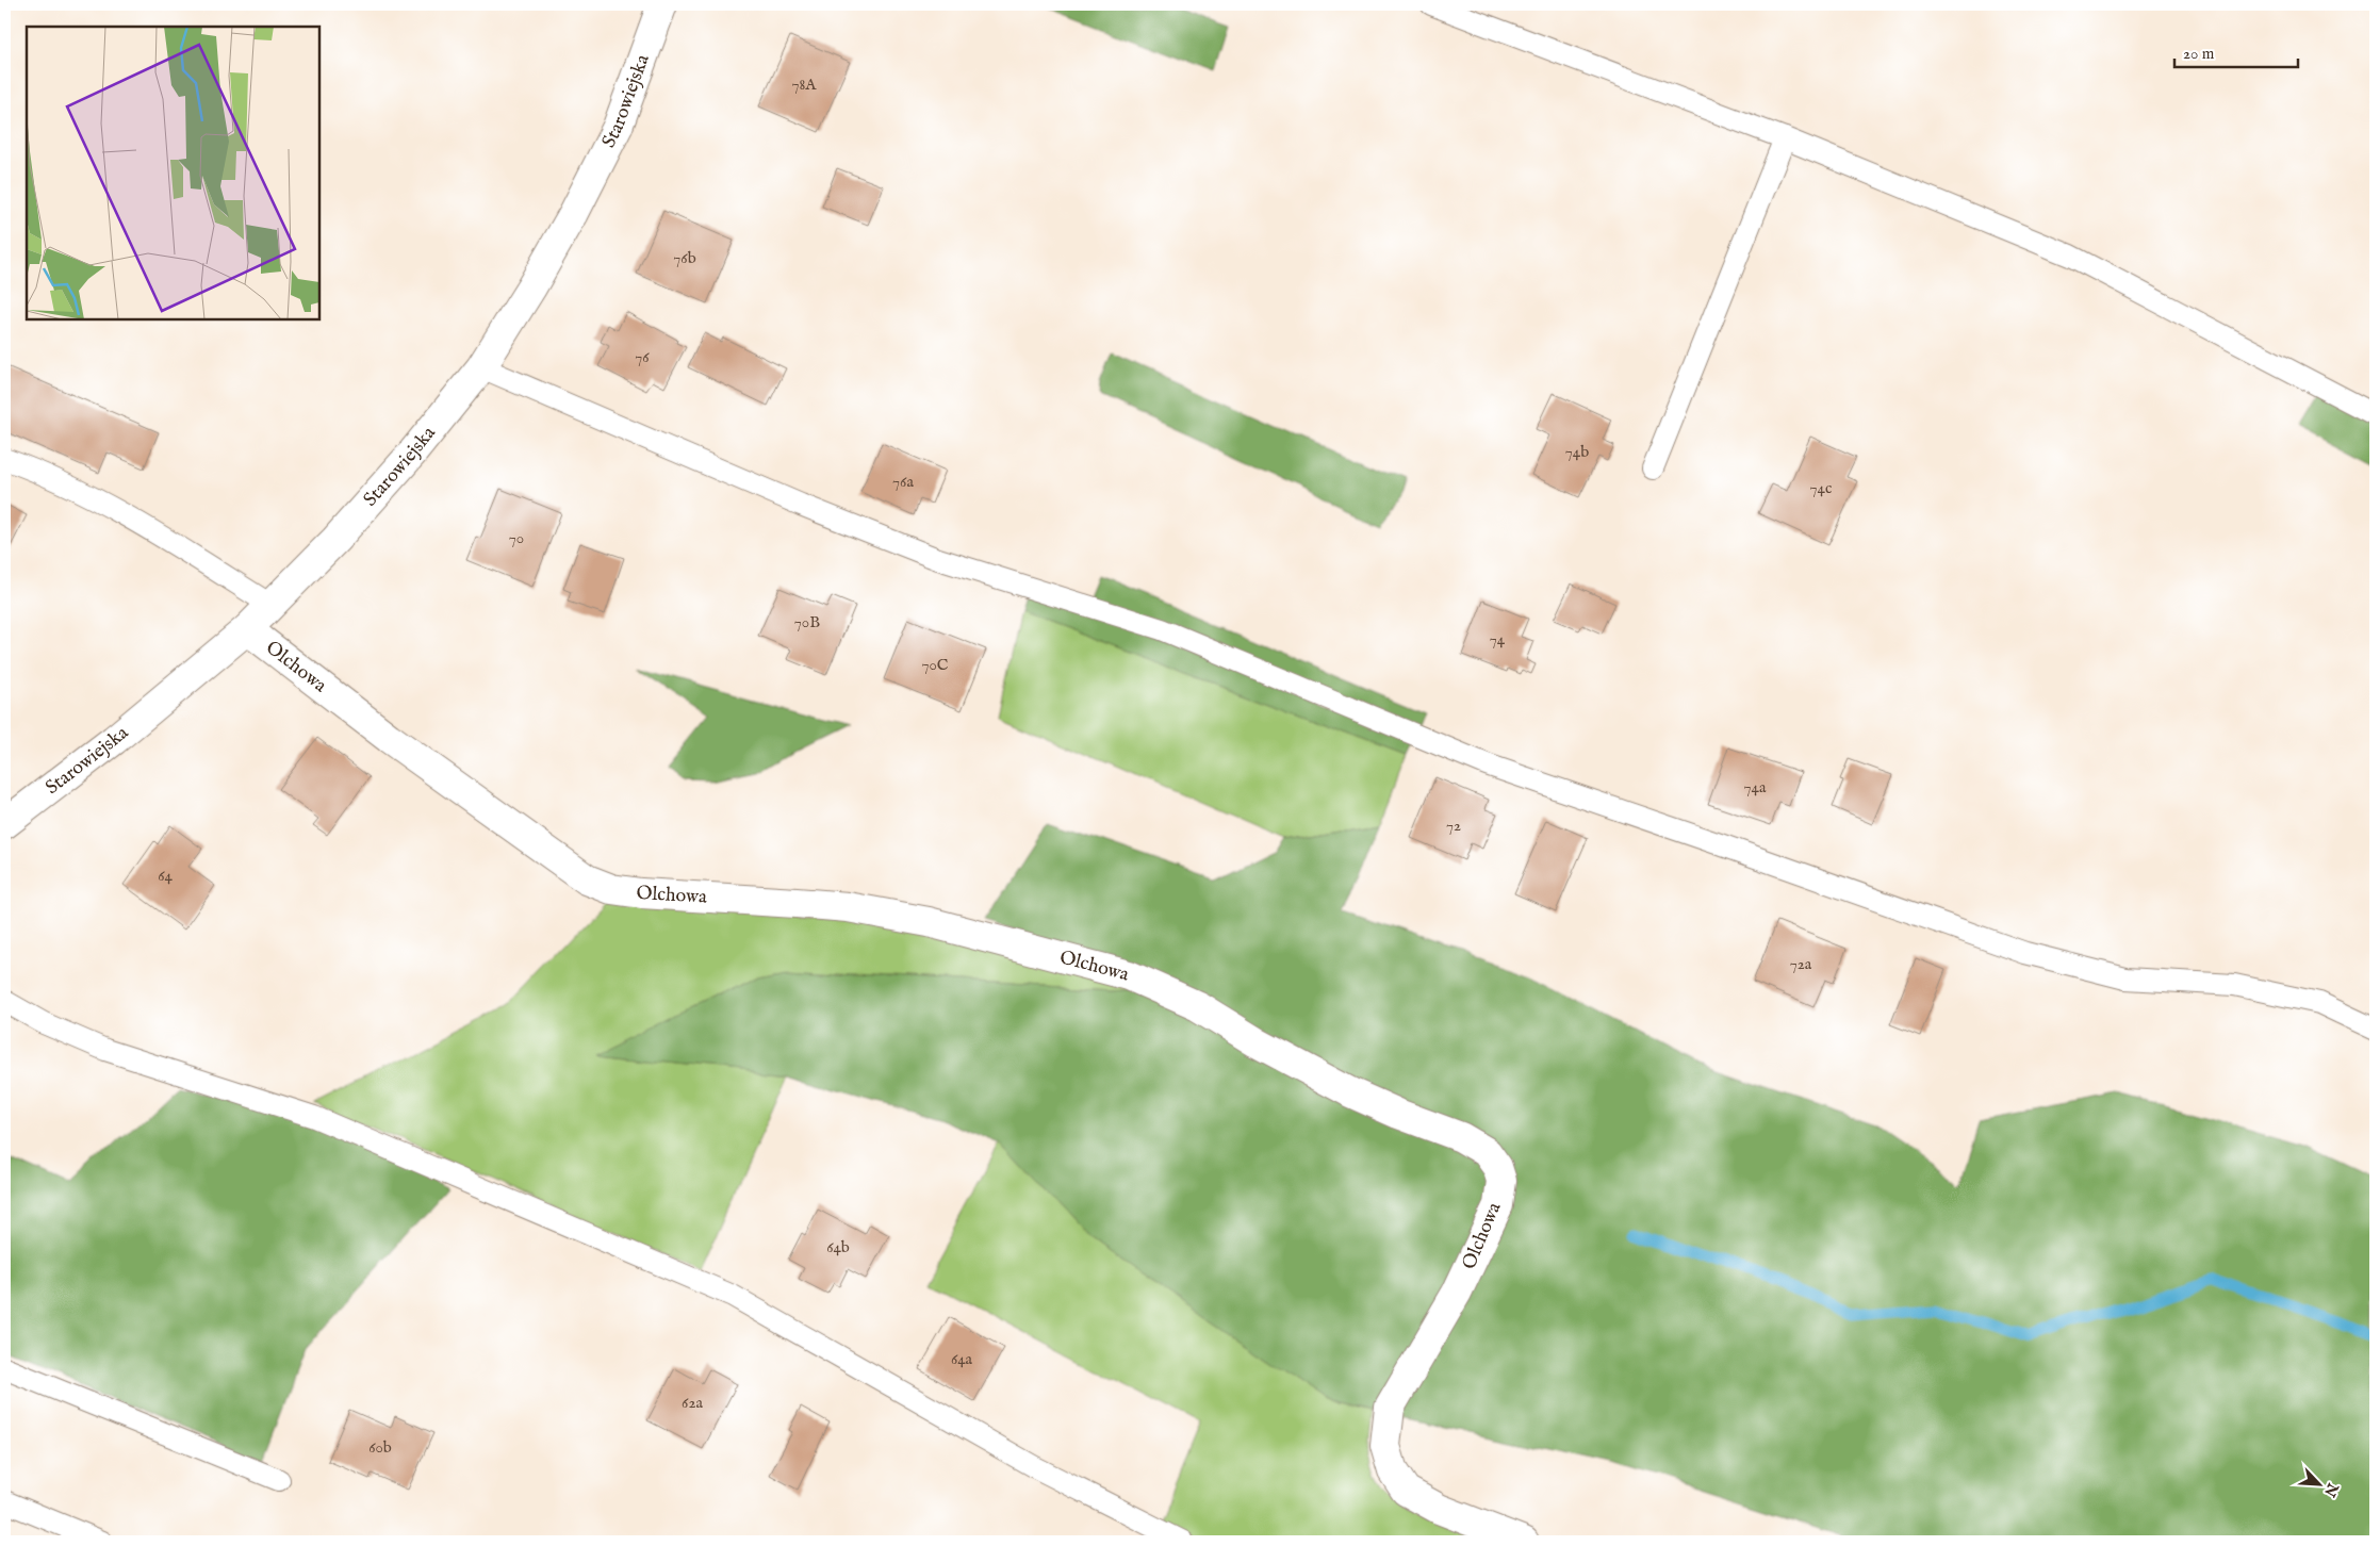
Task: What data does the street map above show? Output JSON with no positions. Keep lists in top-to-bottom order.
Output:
{
  "streets": {
    "street": ["Starowiejska", "Olchowa"]
  },
  "crossings": [
    ["Starowiejska", "Olchowa"]
  ],
  "house_numbers": [
    "78A",
    "76b",
    "76",
    "74b",
    "76a",
    "74c",
    "70",
    "70B",
    "74",
    "70C",
    "74a",
    "72",
    "64",
    "72a",
    "64b",
    "64a",
    "62a",
    "60b"
  ],
  "scale_bar": "20 m",
  "north": "bottom right"
}
